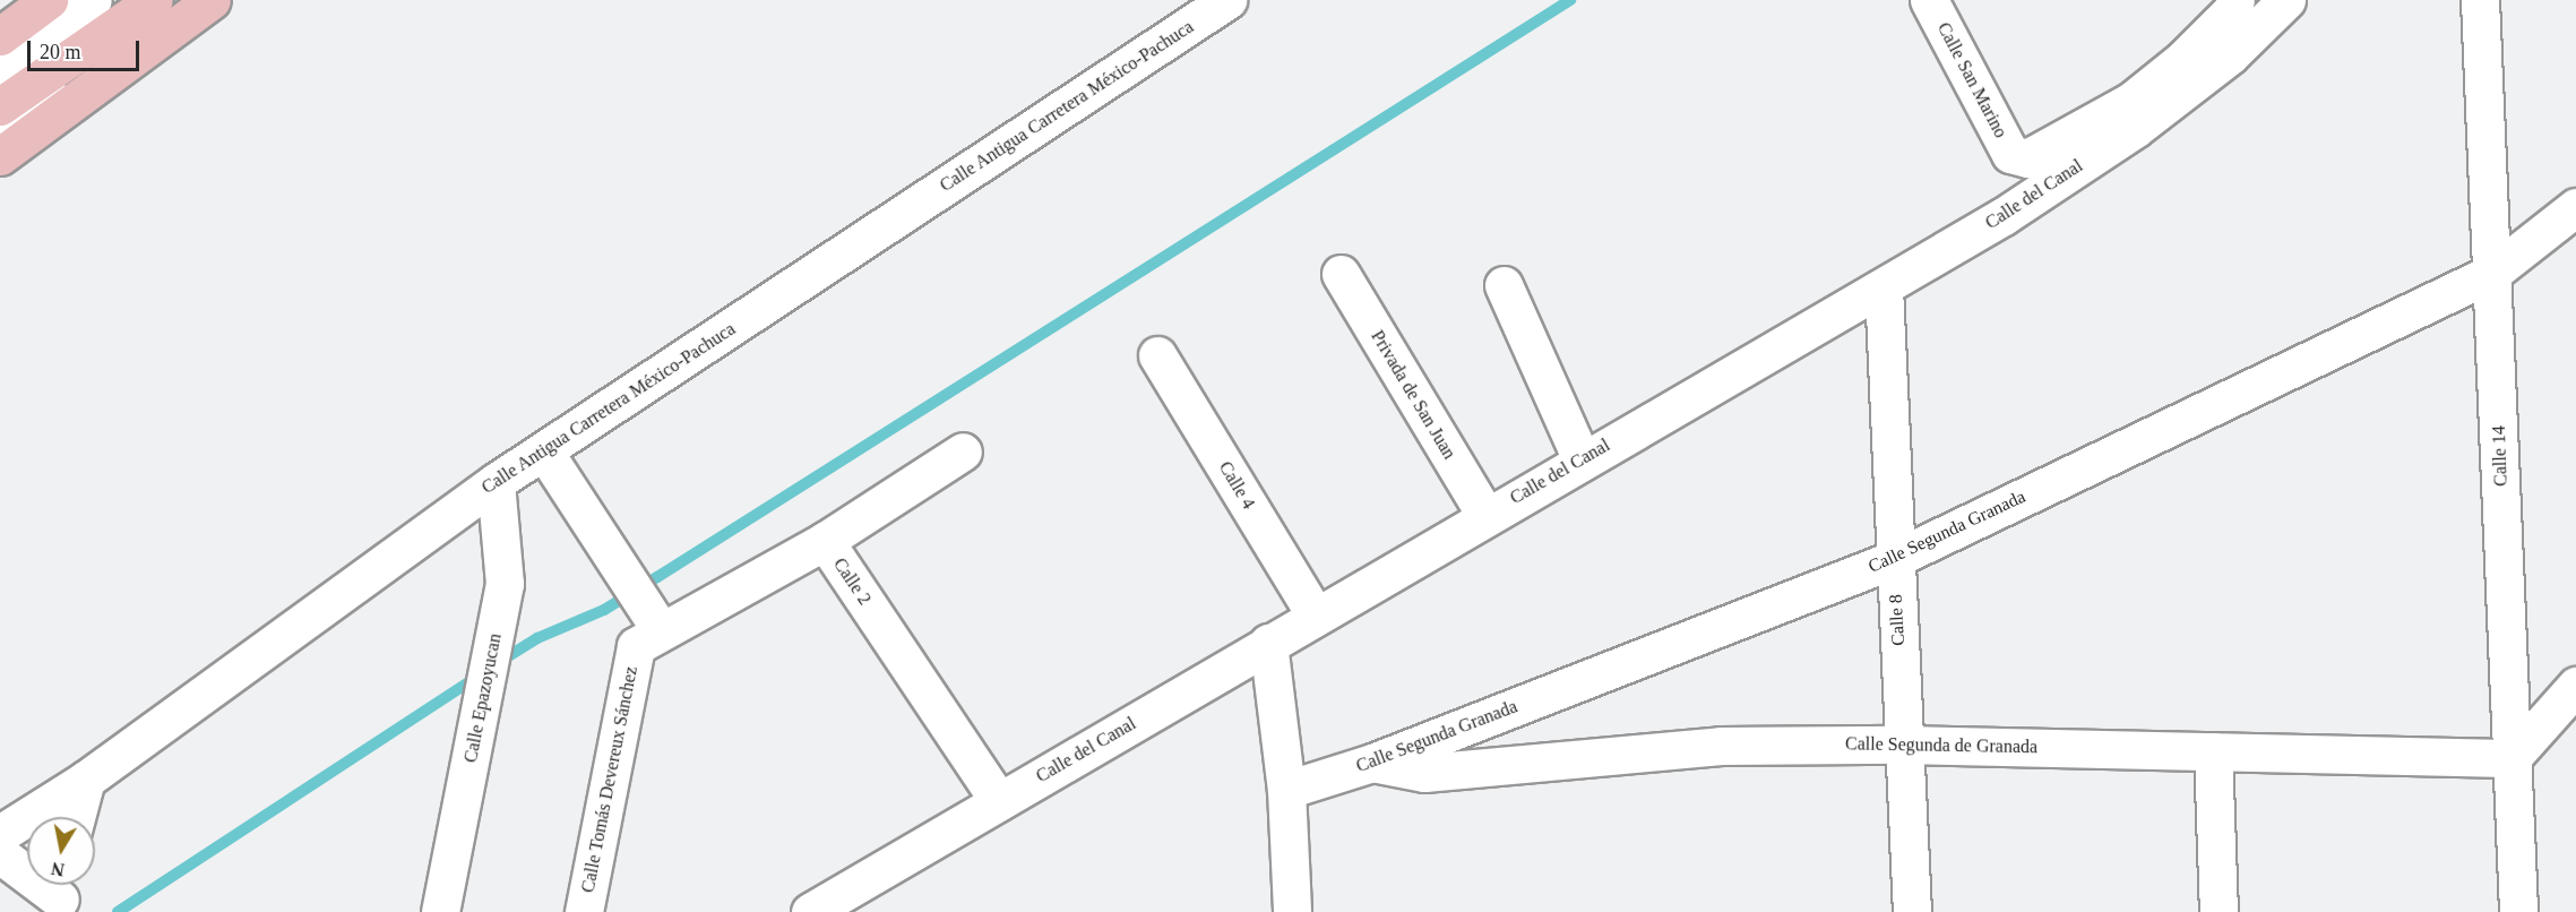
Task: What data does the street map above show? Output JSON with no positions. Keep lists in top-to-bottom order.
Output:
{
  "streets": {
    "street": [
      "Calle San Marino",
      "Calle Antigua Carretera México-Pachuca",
      "Calle del Canal",
      "Privada de San Juan",
      "Calle 14",
      "Calle 4",
      "Calle Segunda Granada",
      "Calle 2",
      "Calle 8",
      "Calle Epazoyucan",
      "Calle Segunda de Granada",
      "Calle Tomás Devereux Sánchez"
    ]
  },
  "crossings": [
    ["Calle Antigua Carretera México-Pachuca", "Calle Epazoyucan"],
    ["Calle del Canal", "Privada de San Juan"],
    ["Calle del Canal", "Calle 4"],
    ["Calle del Canal", "Calle 2"],
    ["Calle del Canal", "Calle 8"],
    ["Calle 14", "Calle Segunda Granada"],
    ["Calle 14", "Calle Segunda de Granada"],
    ["Calle Segunda Granada", "Calle 8"],
    ["Calle Segunda Granada", "Calle Segunda de Granada"],
    ["Calle 2", "Calle Tomás Devereux Sánchez"],
    ["Calle 8", "Calle Segunda de Granada"]
  ],
  "scale_bar": "20 m",
  "north": "bottom"
}
